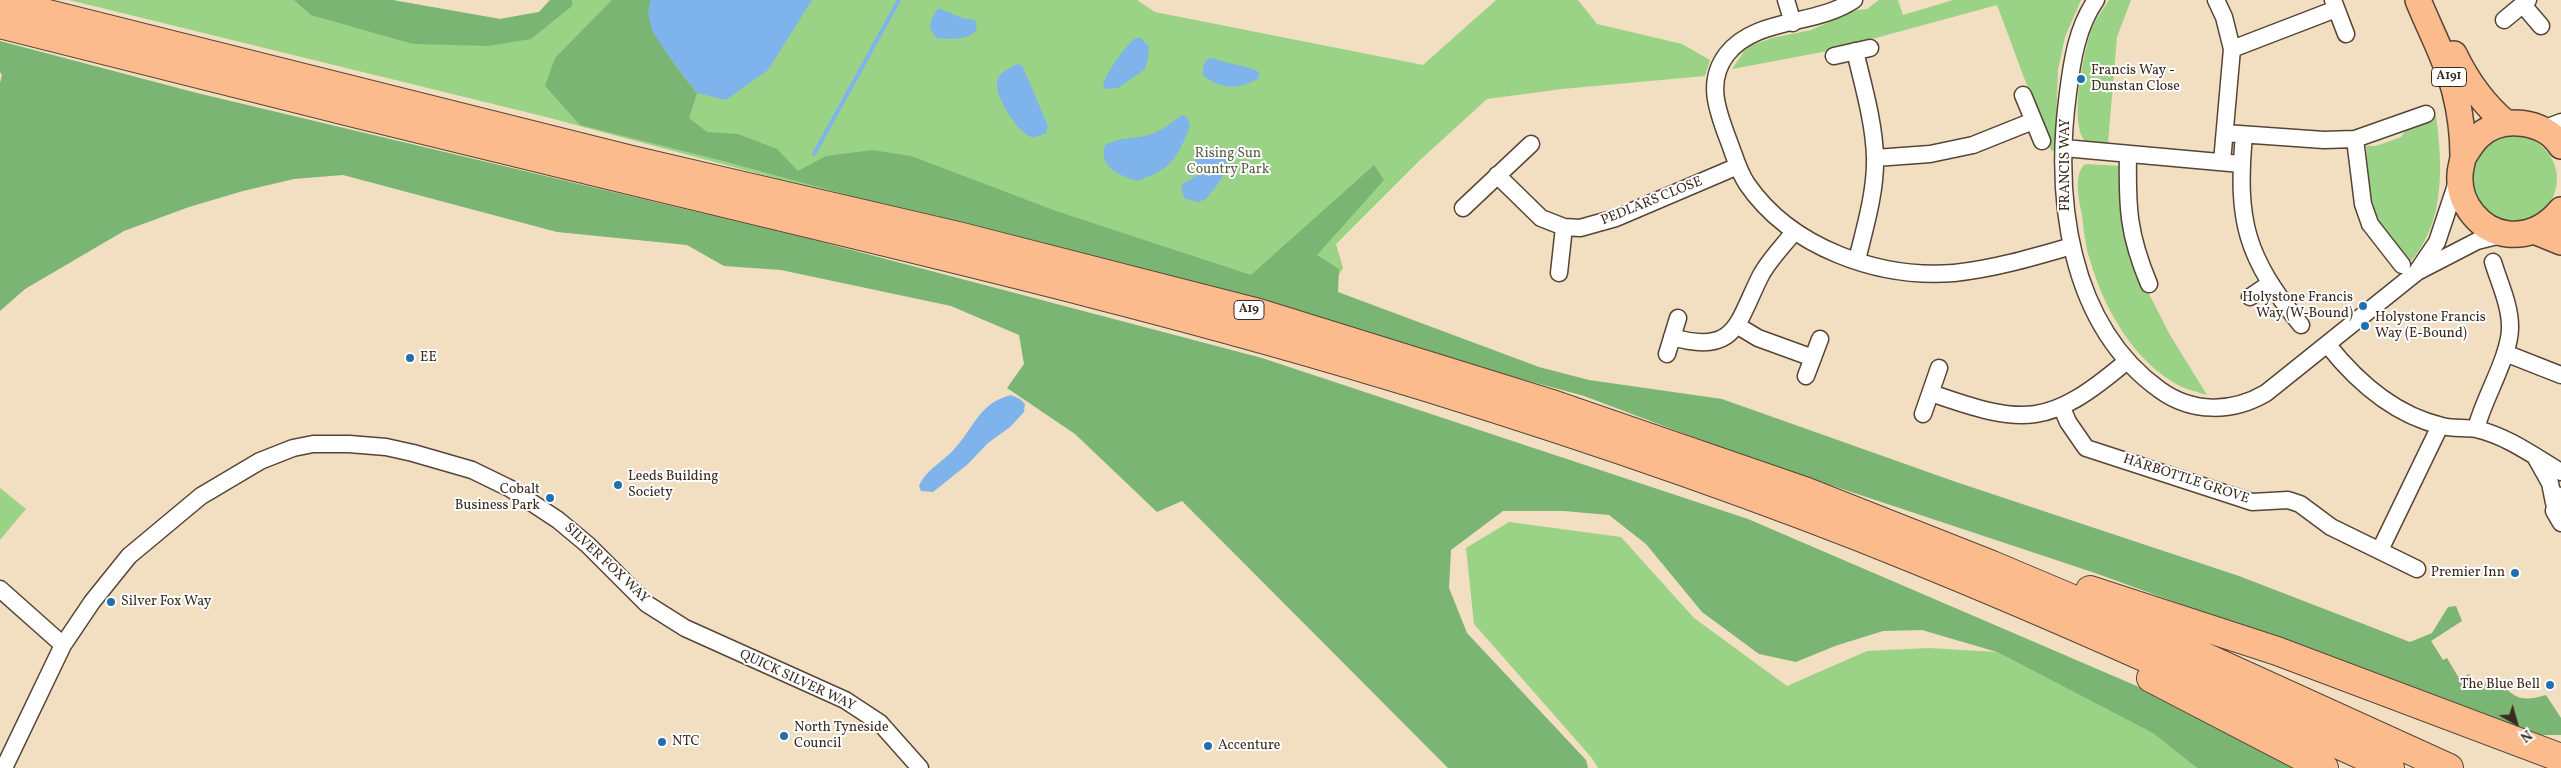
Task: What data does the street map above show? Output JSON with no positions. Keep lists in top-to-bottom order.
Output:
{
  "streets": {
    "highway": ["A19"],
    "main road": ["A191"],
    "street": [
      "FRANCIS WAY",
      "PEDLARS CLOSE",
      "HARBOTTLE GROVE",
      "SILVER FOX WAY",
      "QUICK SILVER WAY"
    ]
  },
  "crossings": [
    ["A191", "FRANCIS WAY"],
    ["SILVER FOX WAY", "QUICK SILVER WAY"]
  ],
  "parks": ["Rising Sun Country Park"],
  "places": [
    "Francis Way - Dunstan Close",
    "Holystone Francis Way (W-Bound)",
    "Holystone Francis Way (E-Bound)",
    "EE",
    "Leeds Building Society",
    "Cobalt Business Park",
    "Premier Inn",
    "Silver Fox Way",
    "The Blue Bell",
    "North Tyneside Council",
    "NTC",
    "Accenture"
  ],
  "north": "bottom right"
}
